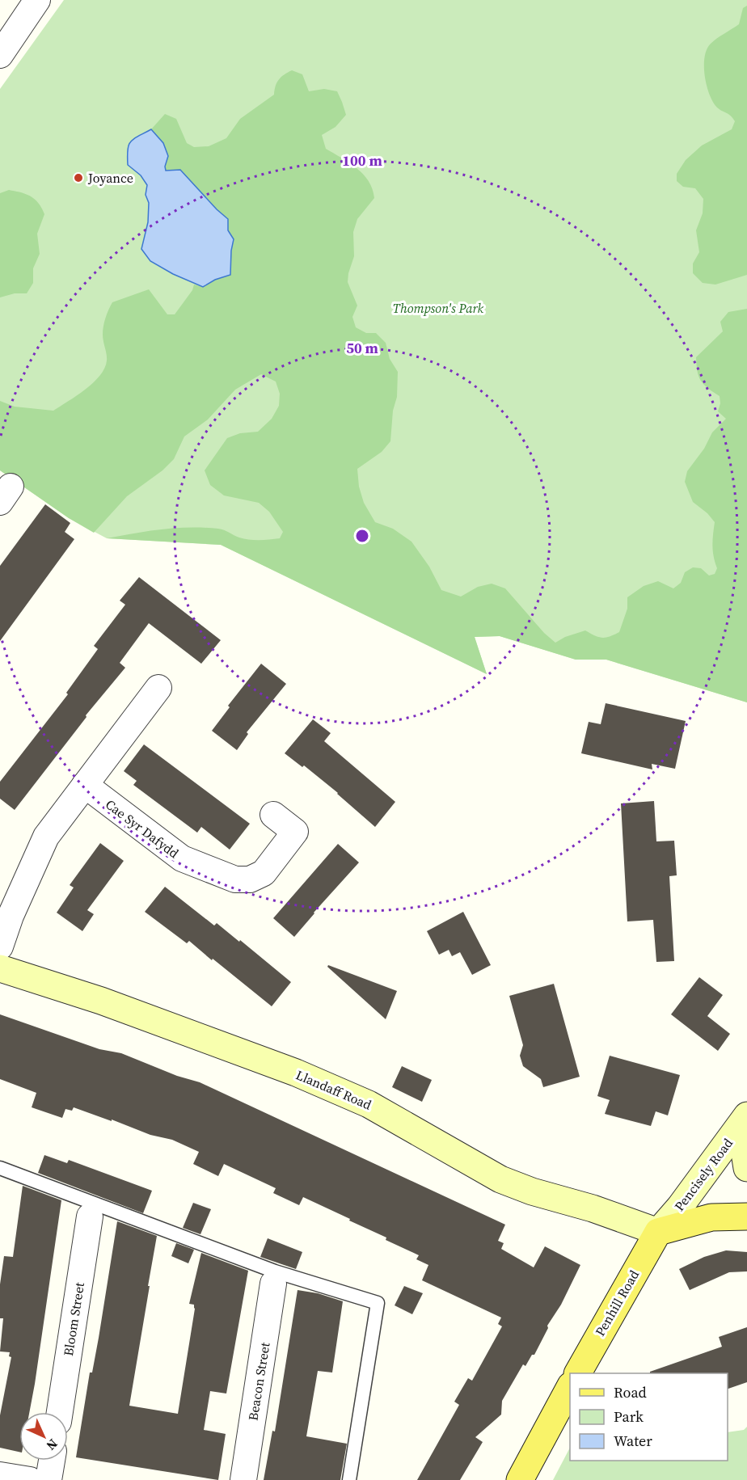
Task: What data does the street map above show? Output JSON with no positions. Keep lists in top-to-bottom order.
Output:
{
  "streets": {
    "main road": ["Llandaff Road", "Pencisely Road", "Penhill Road"],
    "street": ["Cae Syr Dafydd", "Bloom Street", "Beacon Street"]
  },
  "crossings": [
    ["Llandaff Road", "Pencisely Road"],
    ["Llandaff Road", "Penhill Road"],
    ["Pencisely Road", "Penhill Road"]
  ],
  "parks": ["Thompson's Park"],
  "places": ["Joyance"],
  "legend": ["Road", "Park", "Water"],
  "north": "bottom right",
  "rings": ["100 m", "50 m"]
}
